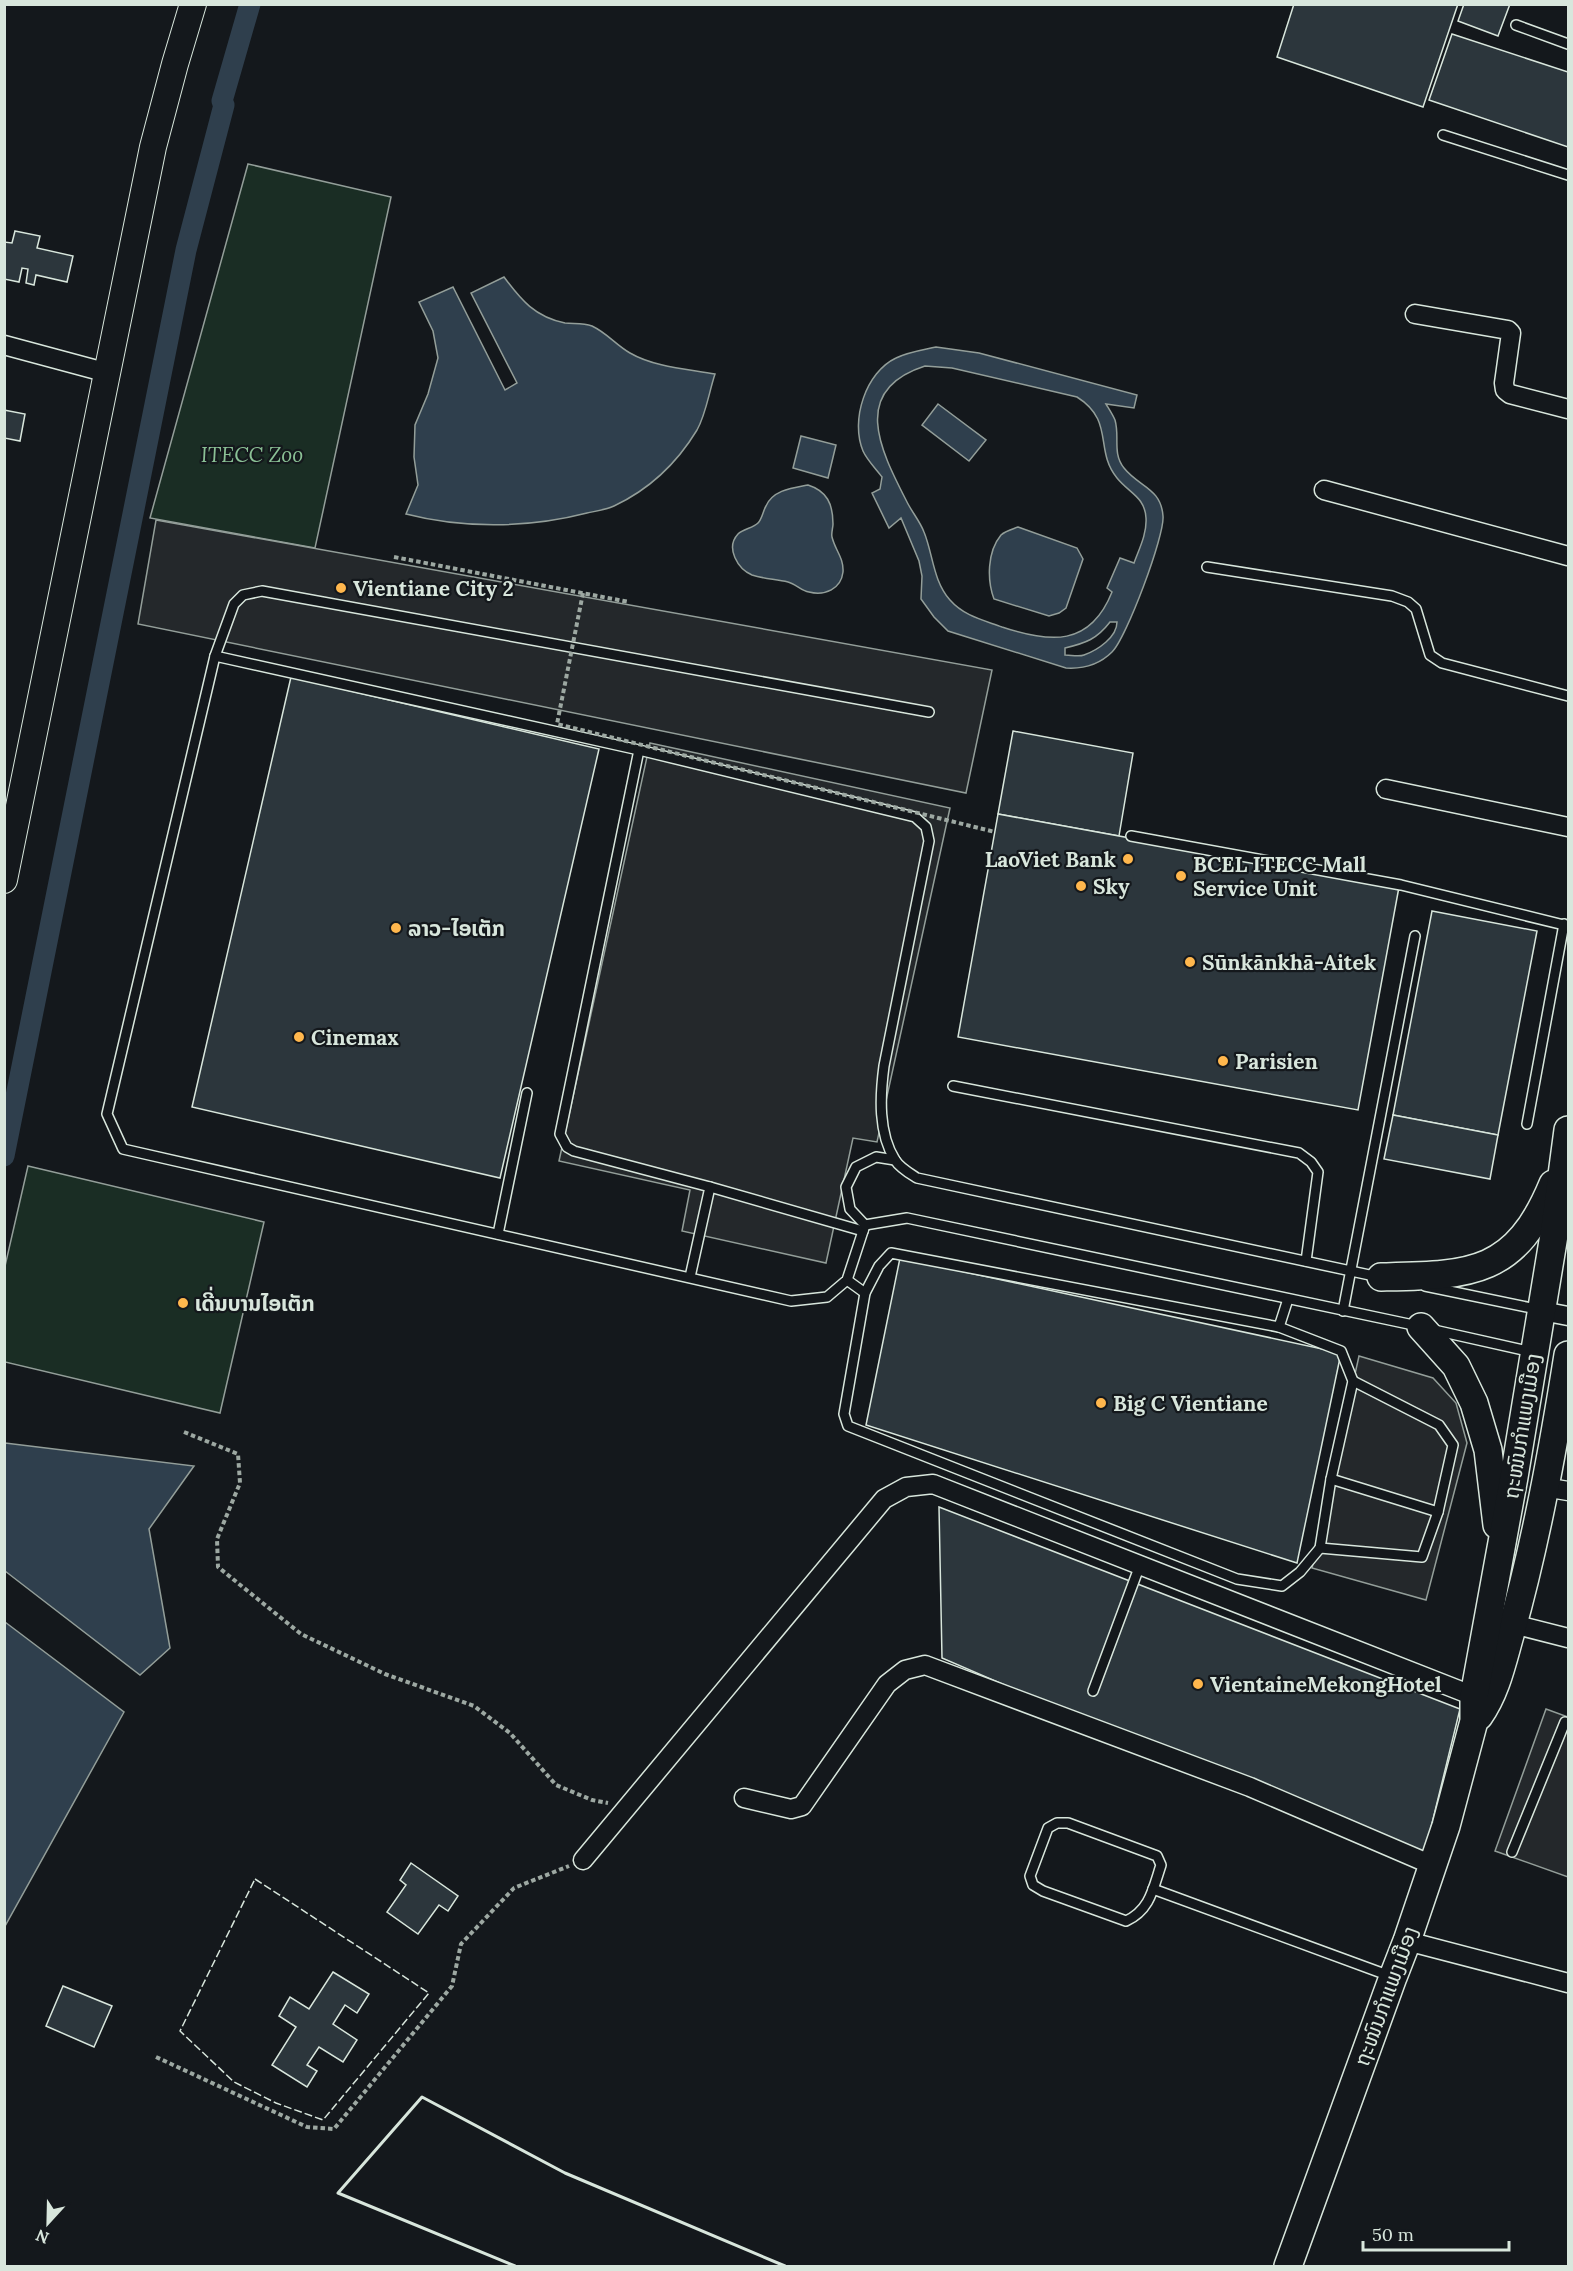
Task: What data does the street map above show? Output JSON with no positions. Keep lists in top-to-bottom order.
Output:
{
  "streets": {
    "main road": ["ຖະໜົນກຳແພງເມືອງ"]
  },
  "parks": ["ITECC Zoo"],
  "places": [
    "Vientiane City 2",
    "LaoViet Bank",
    "BCEL ITECC Mall Service Unit",
    "Sky",
    "ລາວ-ໄອເຕັກ",
    "Sūnkānkhā-Aitek",
    "Cinemax",
    "Parisien",
    "ເດີ່ນບານໄອເຕັກ",
    "Big C Vientiane",
    "VientaineMekongHotel"
  ],
  "scale_bar": "50 m",
  "north": "bottom"
}
